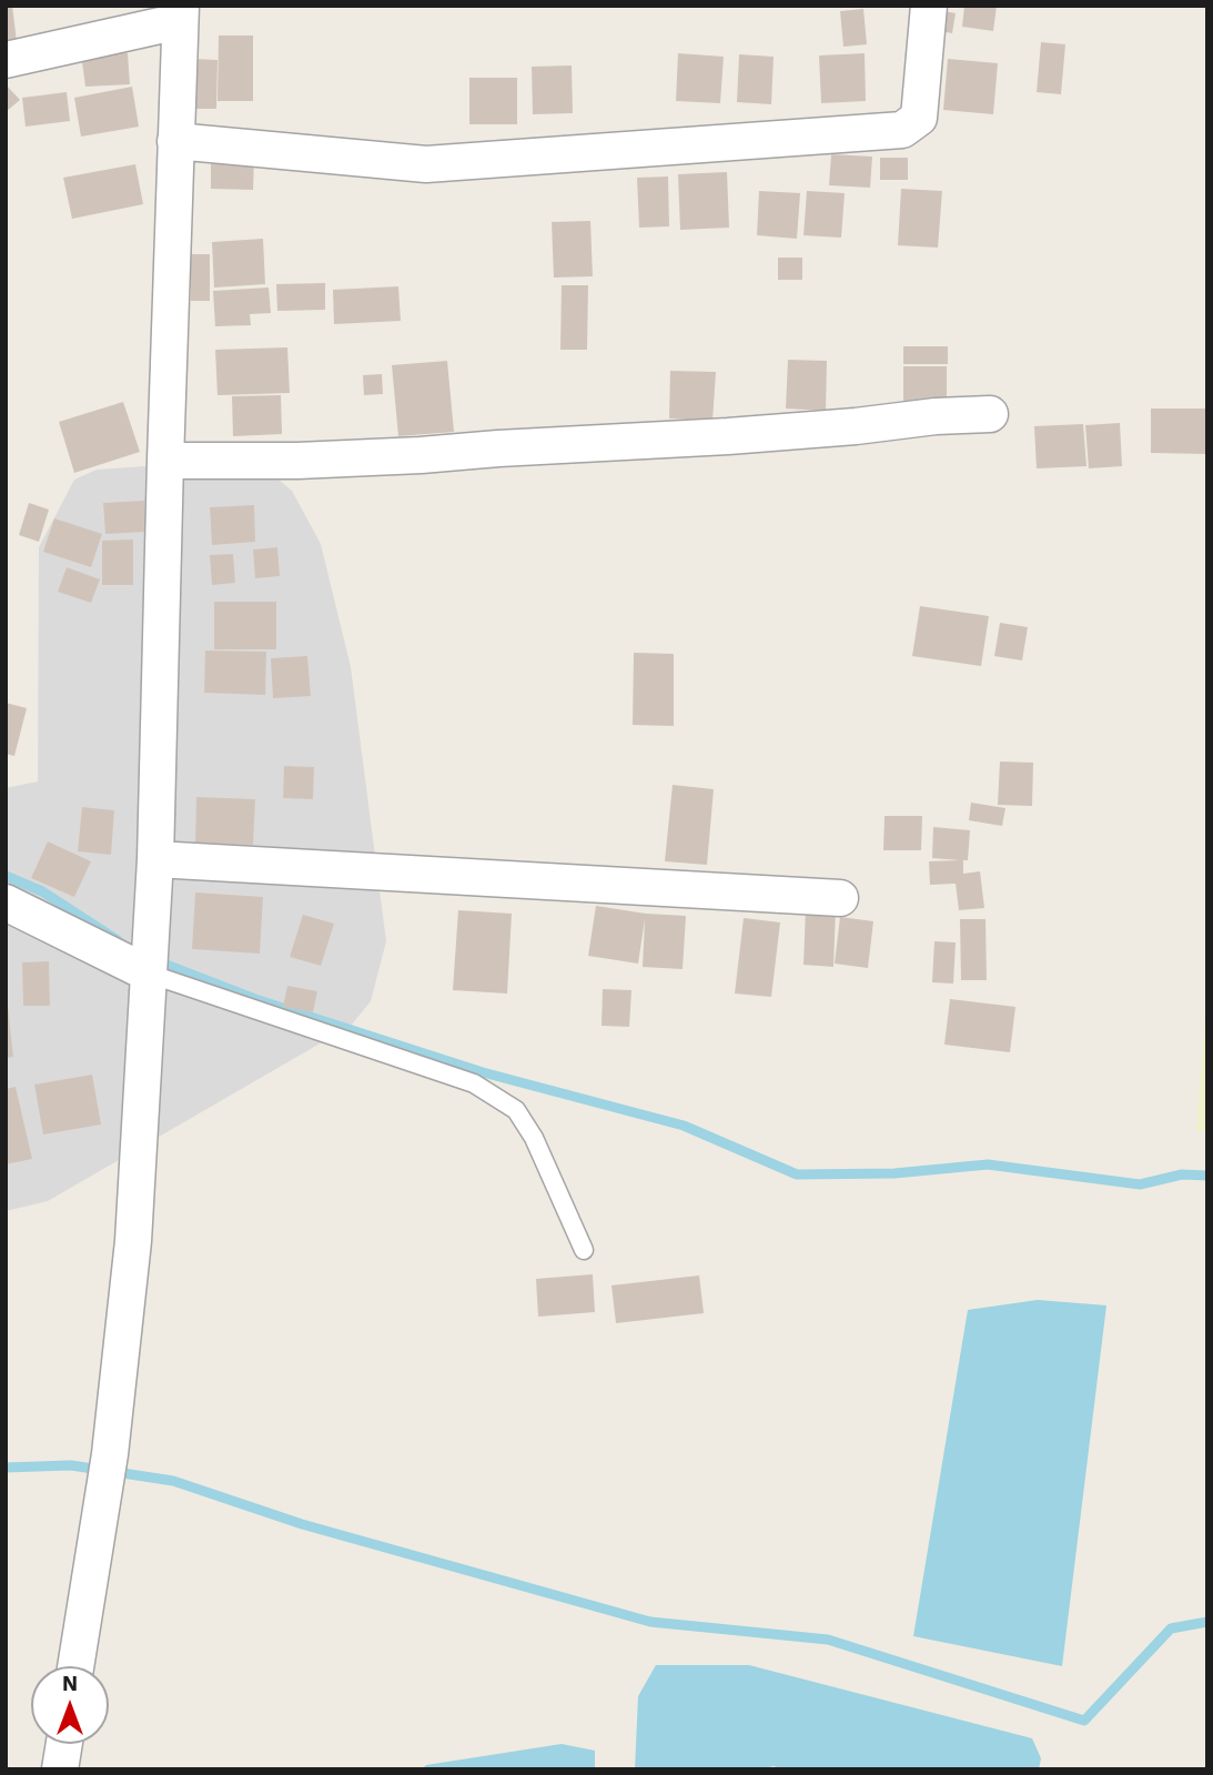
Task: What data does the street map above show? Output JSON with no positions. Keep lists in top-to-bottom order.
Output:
{
  "north": "top"
}
